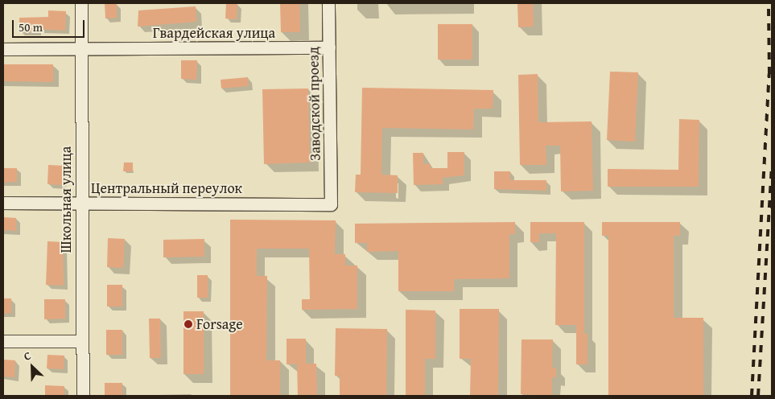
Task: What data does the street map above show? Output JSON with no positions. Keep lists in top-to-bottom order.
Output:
{
  "streets": {
    "street": [
      "Гвардейская улица",
      "Заводской проезд",
      "Центральный переулок",
      "Школьная улица"
    ]
  },
  "crossings": [
    ["Гвардейская улица", "Заводской проезд"],
    ["Гвардейская улица", "Школьная улица"],
    ["Заводской проезд", "Центральный переулок"],
    ["Центральный переулок", "Школьная улица"]
  ],
  "places": ["Forsage"],
  "scale_bar": "50 m",
  "north": "top left"
}
